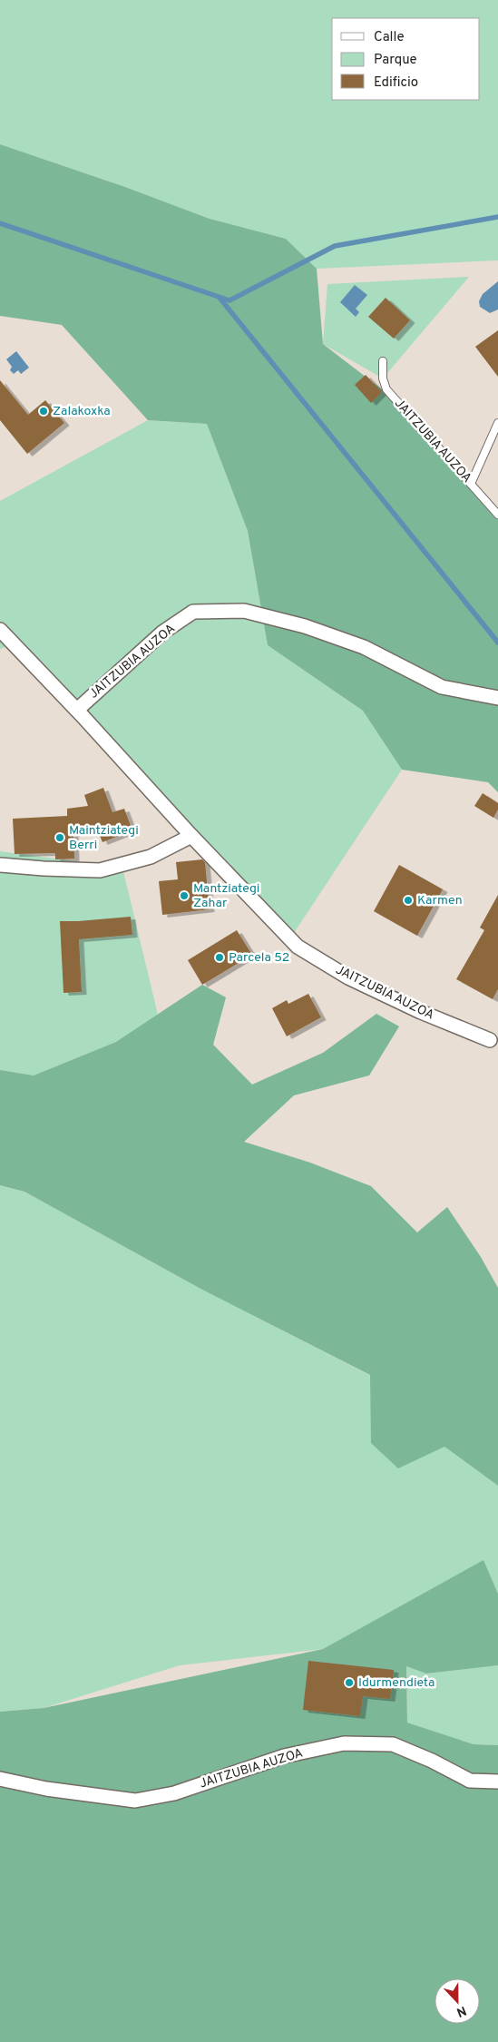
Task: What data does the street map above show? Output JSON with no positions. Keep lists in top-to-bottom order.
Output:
{
  "streets": {
    "street": ["JAITZUBIA AUZOA"]
  },
  "places": [
    "Zalakoxka",
    "Maintziategi Berri",
    "Mantziategi Zahar",
    "Karmen",
    "Parcela 52",
    "Idurmendieta"
  ],
  "legend": ["Calle", "Parque", "Edificio"],
  "north": "bottom"
}
